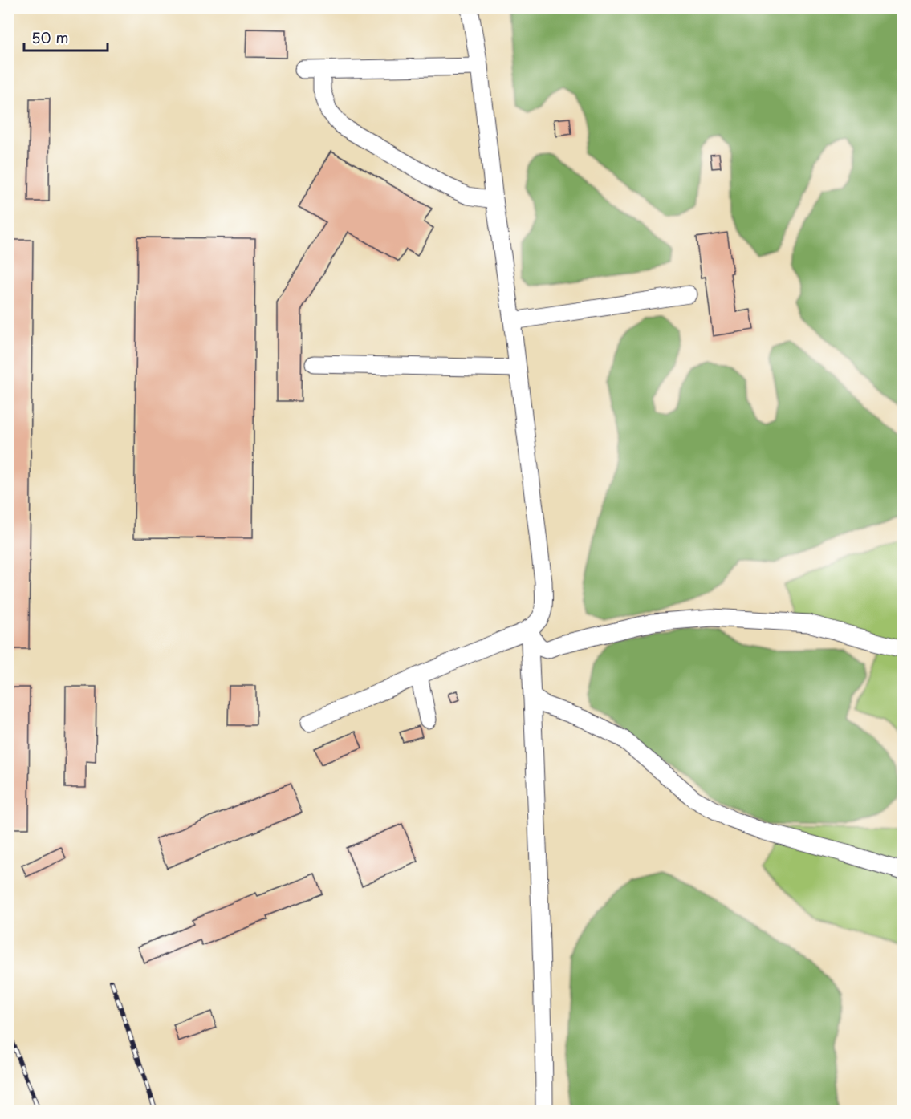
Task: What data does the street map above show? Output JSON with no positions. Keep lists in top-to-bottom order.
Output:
{
  "scale_bar": "50 m"
}
